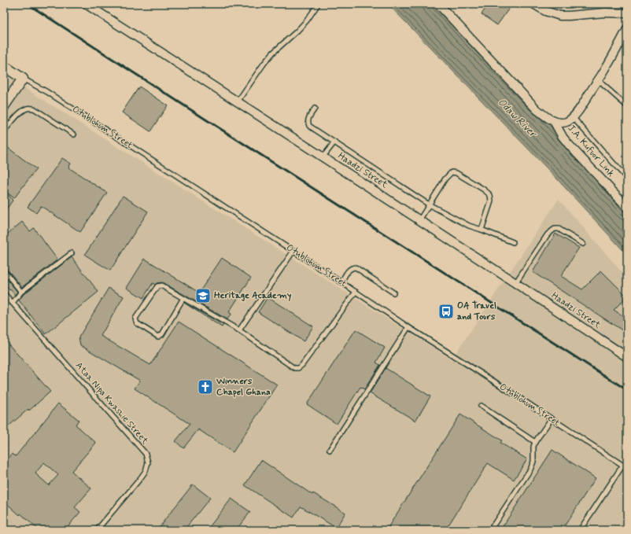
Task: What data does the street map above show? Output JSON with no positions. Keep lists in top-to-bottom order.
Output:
{
  "streets": {
    "street": ["Otublohum Street", "J.A. Kufuor Link", "Haadzi Street"],
    "lane": ["Ataa Nipa Kwashie Street"]
  },
  "water": ["Odaw River"],
  "places": {
    "school or university": ["Heritage Academy"],
    "bus stop": ["OA Travel and Tours"],
    "church": ["Winners Chapel Ghana"]
  }
}
